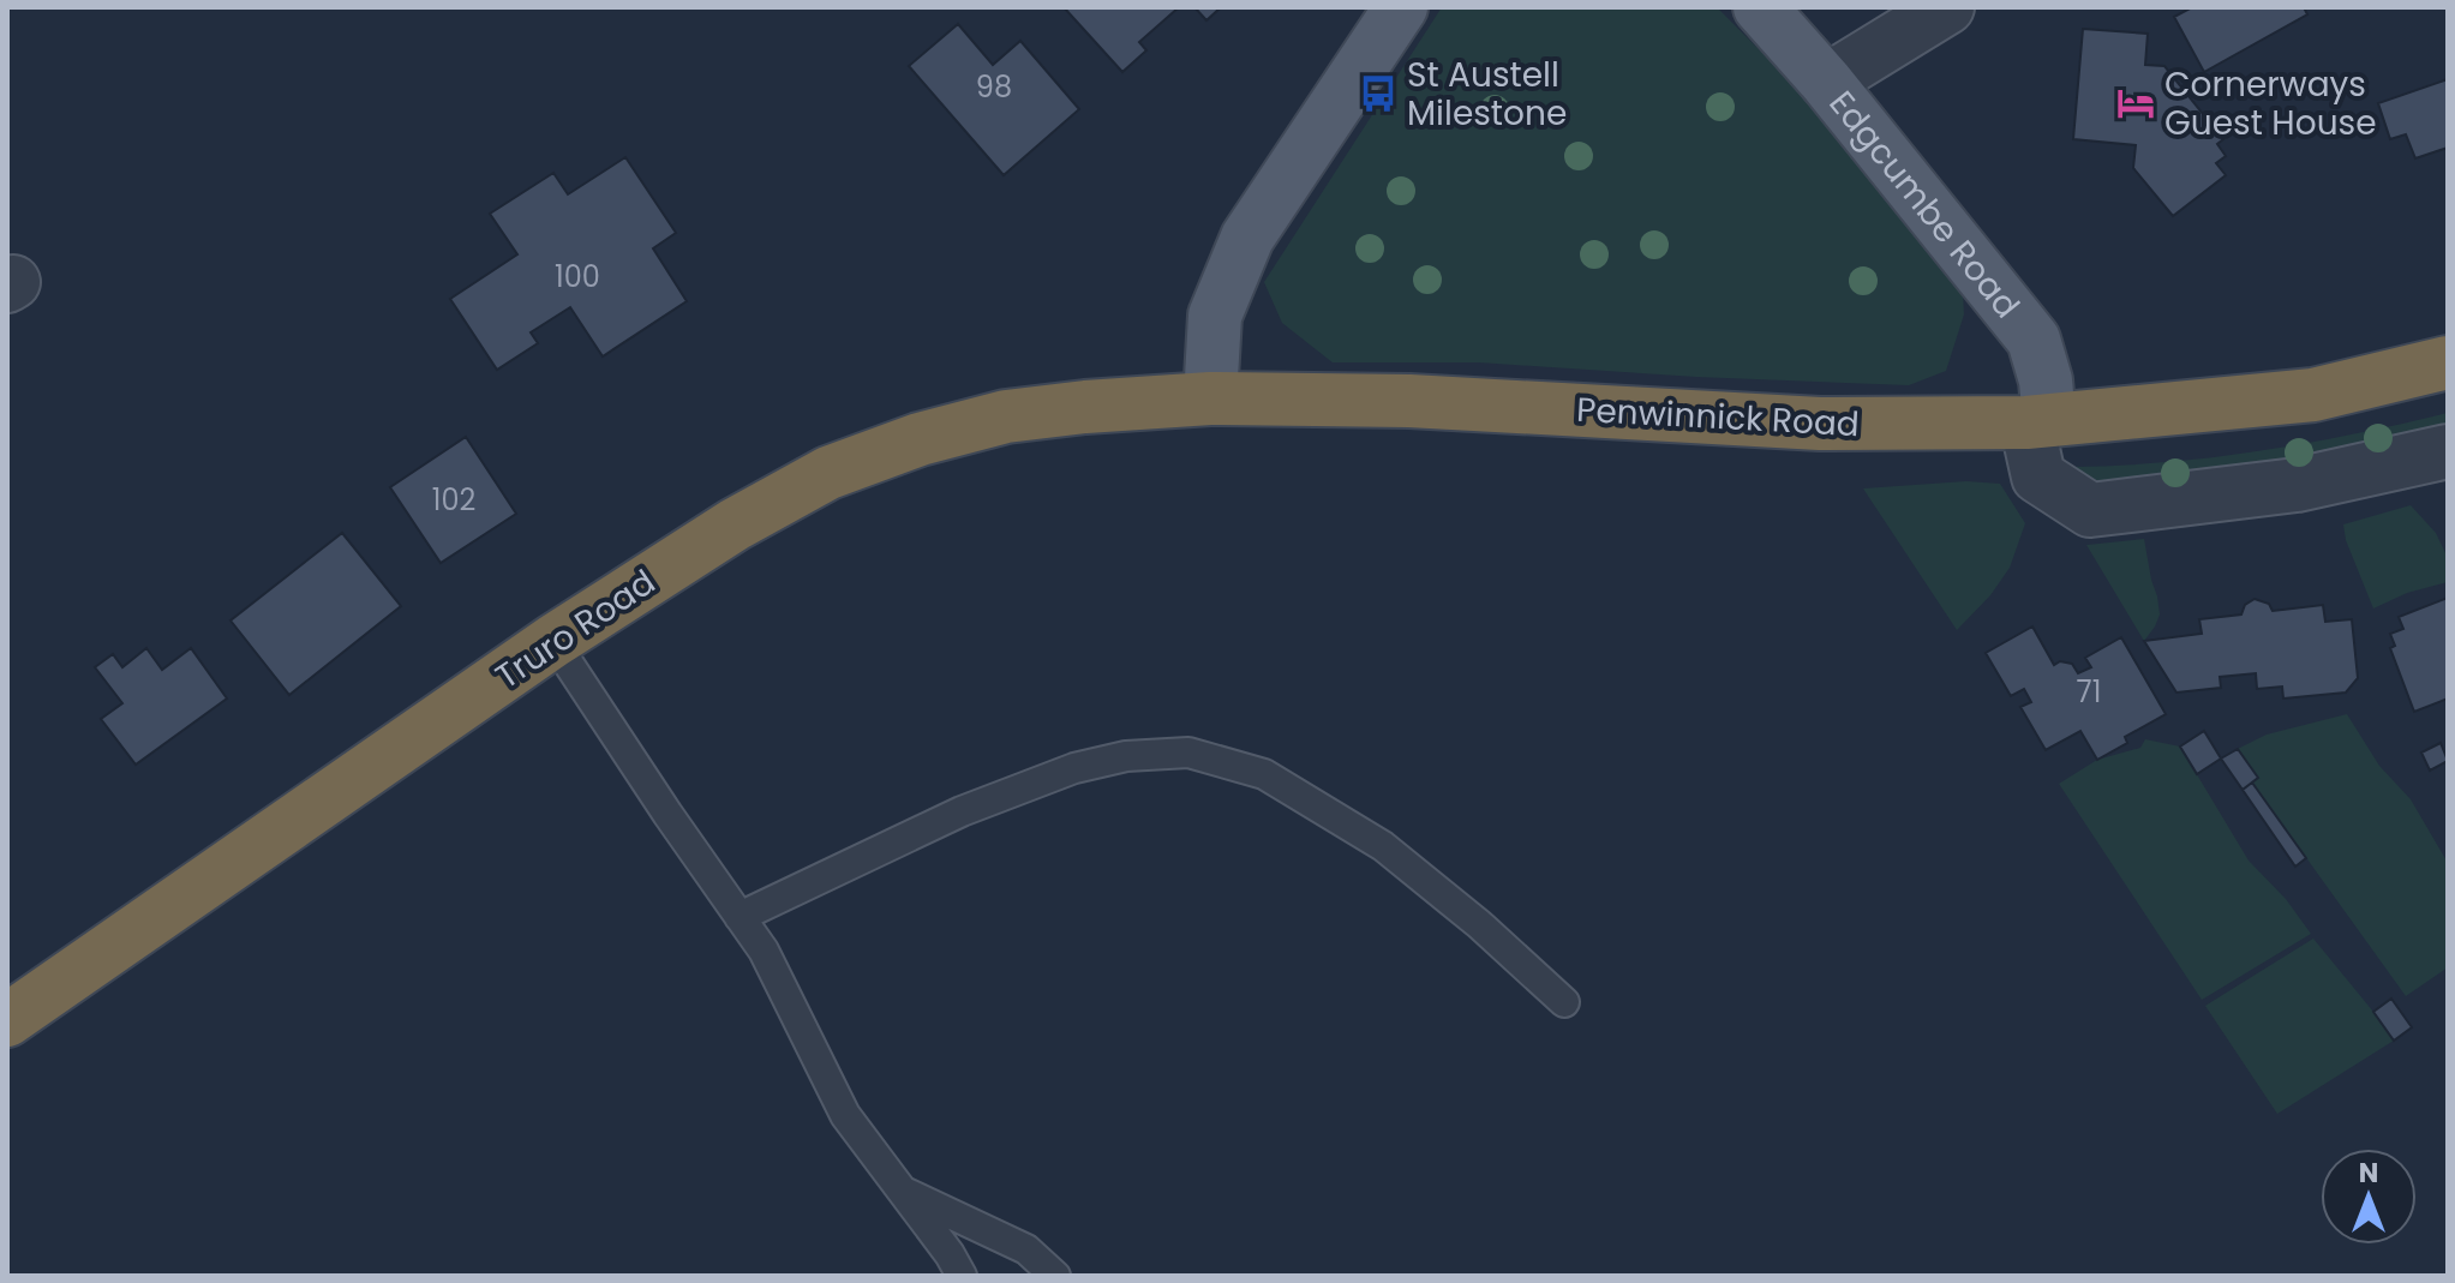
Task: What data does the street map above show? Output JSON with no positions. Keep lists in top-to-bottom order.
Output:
{
  "streets": {
    "highway": ["Penwinnick Road", "Truro Road"],
    "main road": ["Edgcumbe Road"]
  },
  "crossings": [
    ["Edgcumbe Road", "Penwinnick Road"],
    ["Penwinnick Road", "Truro Road"]
  ],
  "places": {
    "bus stop": ["St Austell Milestone"],
    "hotel": ["Cornerways Guest House"]
  },
  "house_numbers": [
    "98",
    "100",
    "102",
    "71"
  ],
  "north": "top"
}
